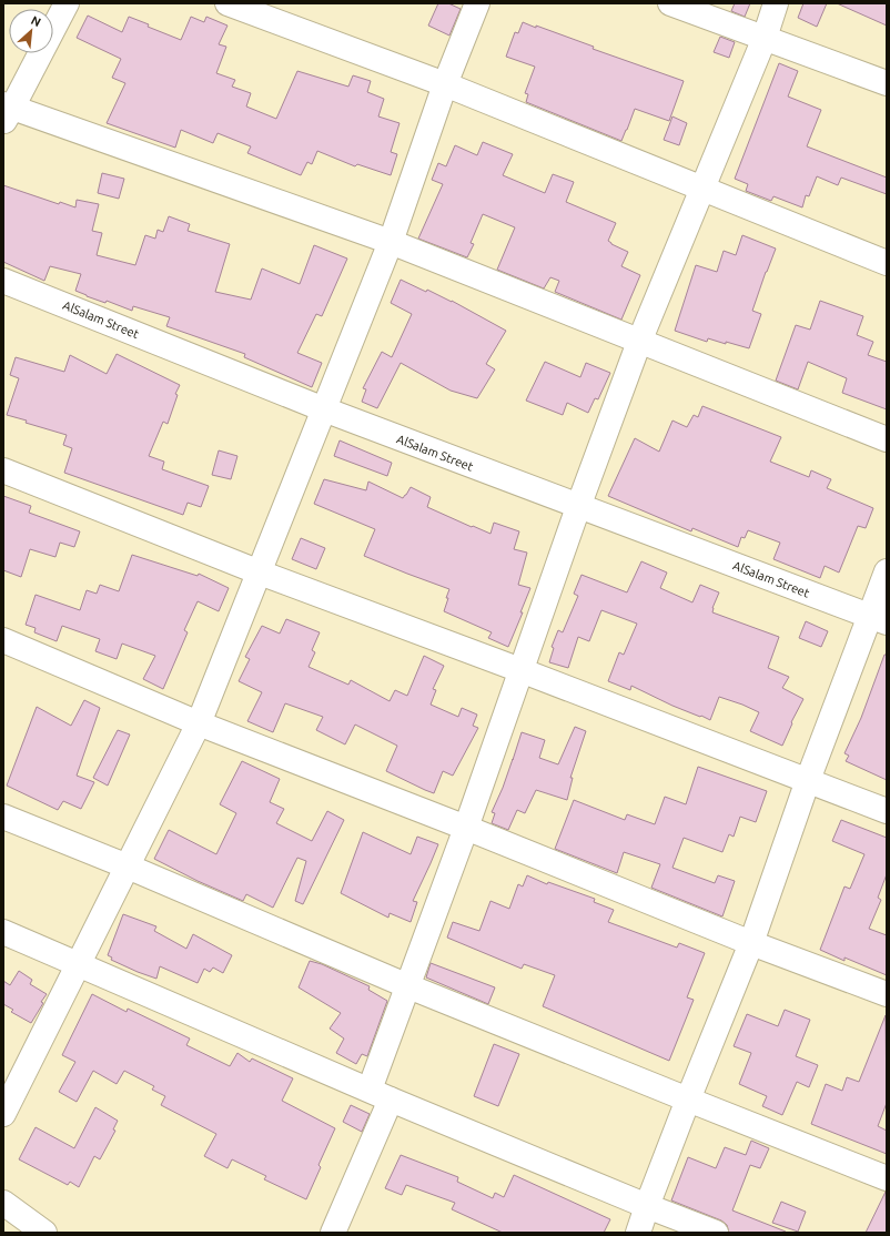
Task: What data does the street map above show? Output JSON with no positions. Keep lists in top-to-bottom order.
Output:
{
  "streets": {
    "street": ["AlSalam Street"]
  },
  "north": "top right"
}
